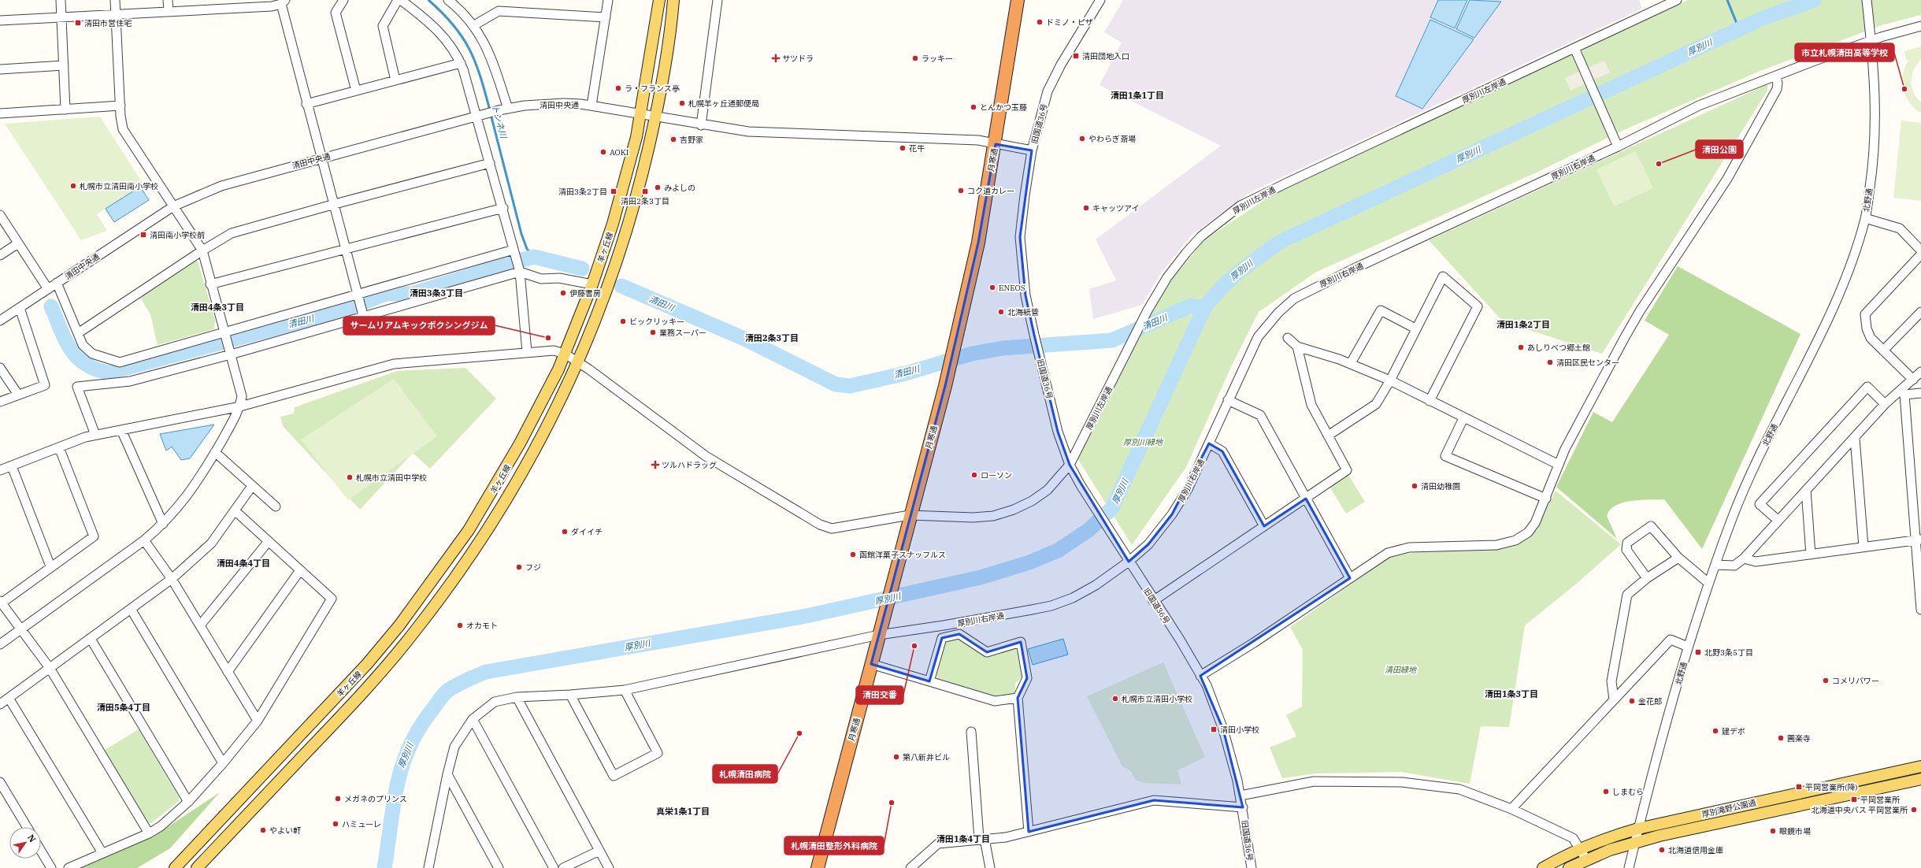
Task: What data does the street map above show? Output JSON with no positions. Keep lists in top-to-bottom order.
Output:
{
  "streets": {
    "highway": ["月寒通"],
    "main road": ["羊ヶ丘線", "厚別滝野公園通"],
    "street": [
      "厚別川左岸通",
      "清田中央通",
      "旧国道36号",
      "厚別川右岸通",
      "北野通"
    ]
  },
  "crossings": [
    ["厚別川左岸通", "旧国道36号"],
    ["厚別川左岸通", "月寒通"],
    ["厚別川左岸通", "羊ヶ丘線"],
    ["清田中央通", "旧国道36号"],
    ["清田中央通", "月寒通"],
    ["清田中央通", "羊ヶ丘線"],
    ["旧国道36号", "厚別川右岸通"],
    ["月寒通", "厚別川右岸通"],
    ["厚別川右岸通", "北野通"],
    ["北野通", "厚別滝野公園通"]
  ],
  "districts": [
    "清田1条1丁目",
    "清田3条3丁目",
    "清田4条3丁目",
    "清田1条2丁目",
    "清田2条3丁目",
    "清田4条4丁目",
    "清田1条3丁目",
    "清田5条4丁目",
    "真栄1条1丁目",
    "清田1条4丁目"
  ],
  "water": ["厚別川", "トンネ川", "清田川"],
  "parks": ["厚別川緑地", "清田緑地"],
  "places": {
    "other": [
      "ドミノ・ピザ",
      "ラッキー",
      "ラ・フランス亭",
      "市立札幌清田高等学校",
      "札幌羊ヶ丘通郵便局",
      "とんかつ玉藤",
      "やわらぎ斎場",
      "吉野家",
      "花牛",
      "AOKI",
      "清田公園",
      "札幌市立清田南小学校",
      "みよしの",
      "コク道カレー",
      "キャッツアイ",
      "ENEOS",
      "伊藤書房",
      "北海紙管",
      "ビックリッキー",
      "業務スーパー",
      "サームリアムキックボクシングジム",
      "あしりべつ郷土館",
      "清田区民センター",
      "ローソン",
      "札幌市立清田中学校",
      "清田幼稚園",
      "ダイイチ",
      "函館洋菓子スナッフルス",
      "フジ",
      "オカモト",
      "清田交番",
      "コメリパワー",
      "札幌市立清田小学校",
      "金花郎",
      "建デポ",
      "札幌清田病院",
      "圓楽寺",
      "第八新井ビル",
      "しまむら",
      "メガネのプリンス",
      "札幌清田整形外科病院",
      "北海道中央バス 平岡営業所",
      "ハミューレ",
      "やよい軒",
      "眼鏡市場",
      "北海道信用金庫"
    ],
    "transit": [
      "清田市営住宅",
      "清田団地入口",
      "清田3条2丁目",
      "清田2条3丁目",
      "清田南小学校前",
      "北野3条5丁目",
      "清田小学校",
      "平岡営業所(降)",
      "平岡営業所"
    ],
    "health": ["サツドラ", "ツルハドラッグ"]
  },
  "north": "top right"
}
